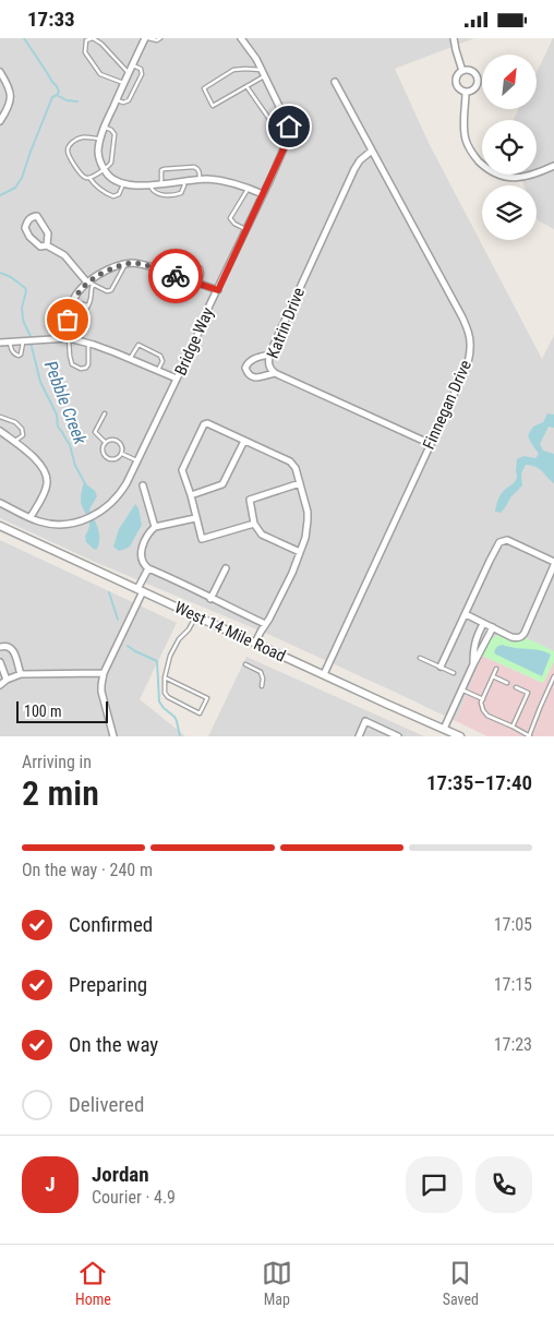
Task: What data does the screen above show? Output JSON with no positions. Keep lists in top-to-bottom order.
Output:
{
  "streets": {
    "street": [
      "Katrin Drive",
      "Bridge Way",
      "Finnegan Drive",
      "West 14 Mile Road"
    ]
  },
  "crossings": [
    ["Katrin Drive", "Finnegan Drive"],
    ["Finnegan Drive", "West 14 Mile Road"]
  ],
  "water": ["Pebble Creek"],
  "scale_bar": "100 m",
  "north": "top right",
  "page": {
    "status": "17:33",
    "scale": "100 m",
    "heading": ["2 min", "Arriving in", "17:35–17:40"],
    "panel": ["Jordan", "Courier · 4.9"],
    "bar": "On the way · 240 m",
    "list": [
      ["Confirmed", "17:05"],
      ["Preparing", "17:15"],
      ["On the way", "17:23"],
      "Delivered"
    ],
    "round": "J",
    "tabs": ["Home", "Map", "Saved"]
  }
}
